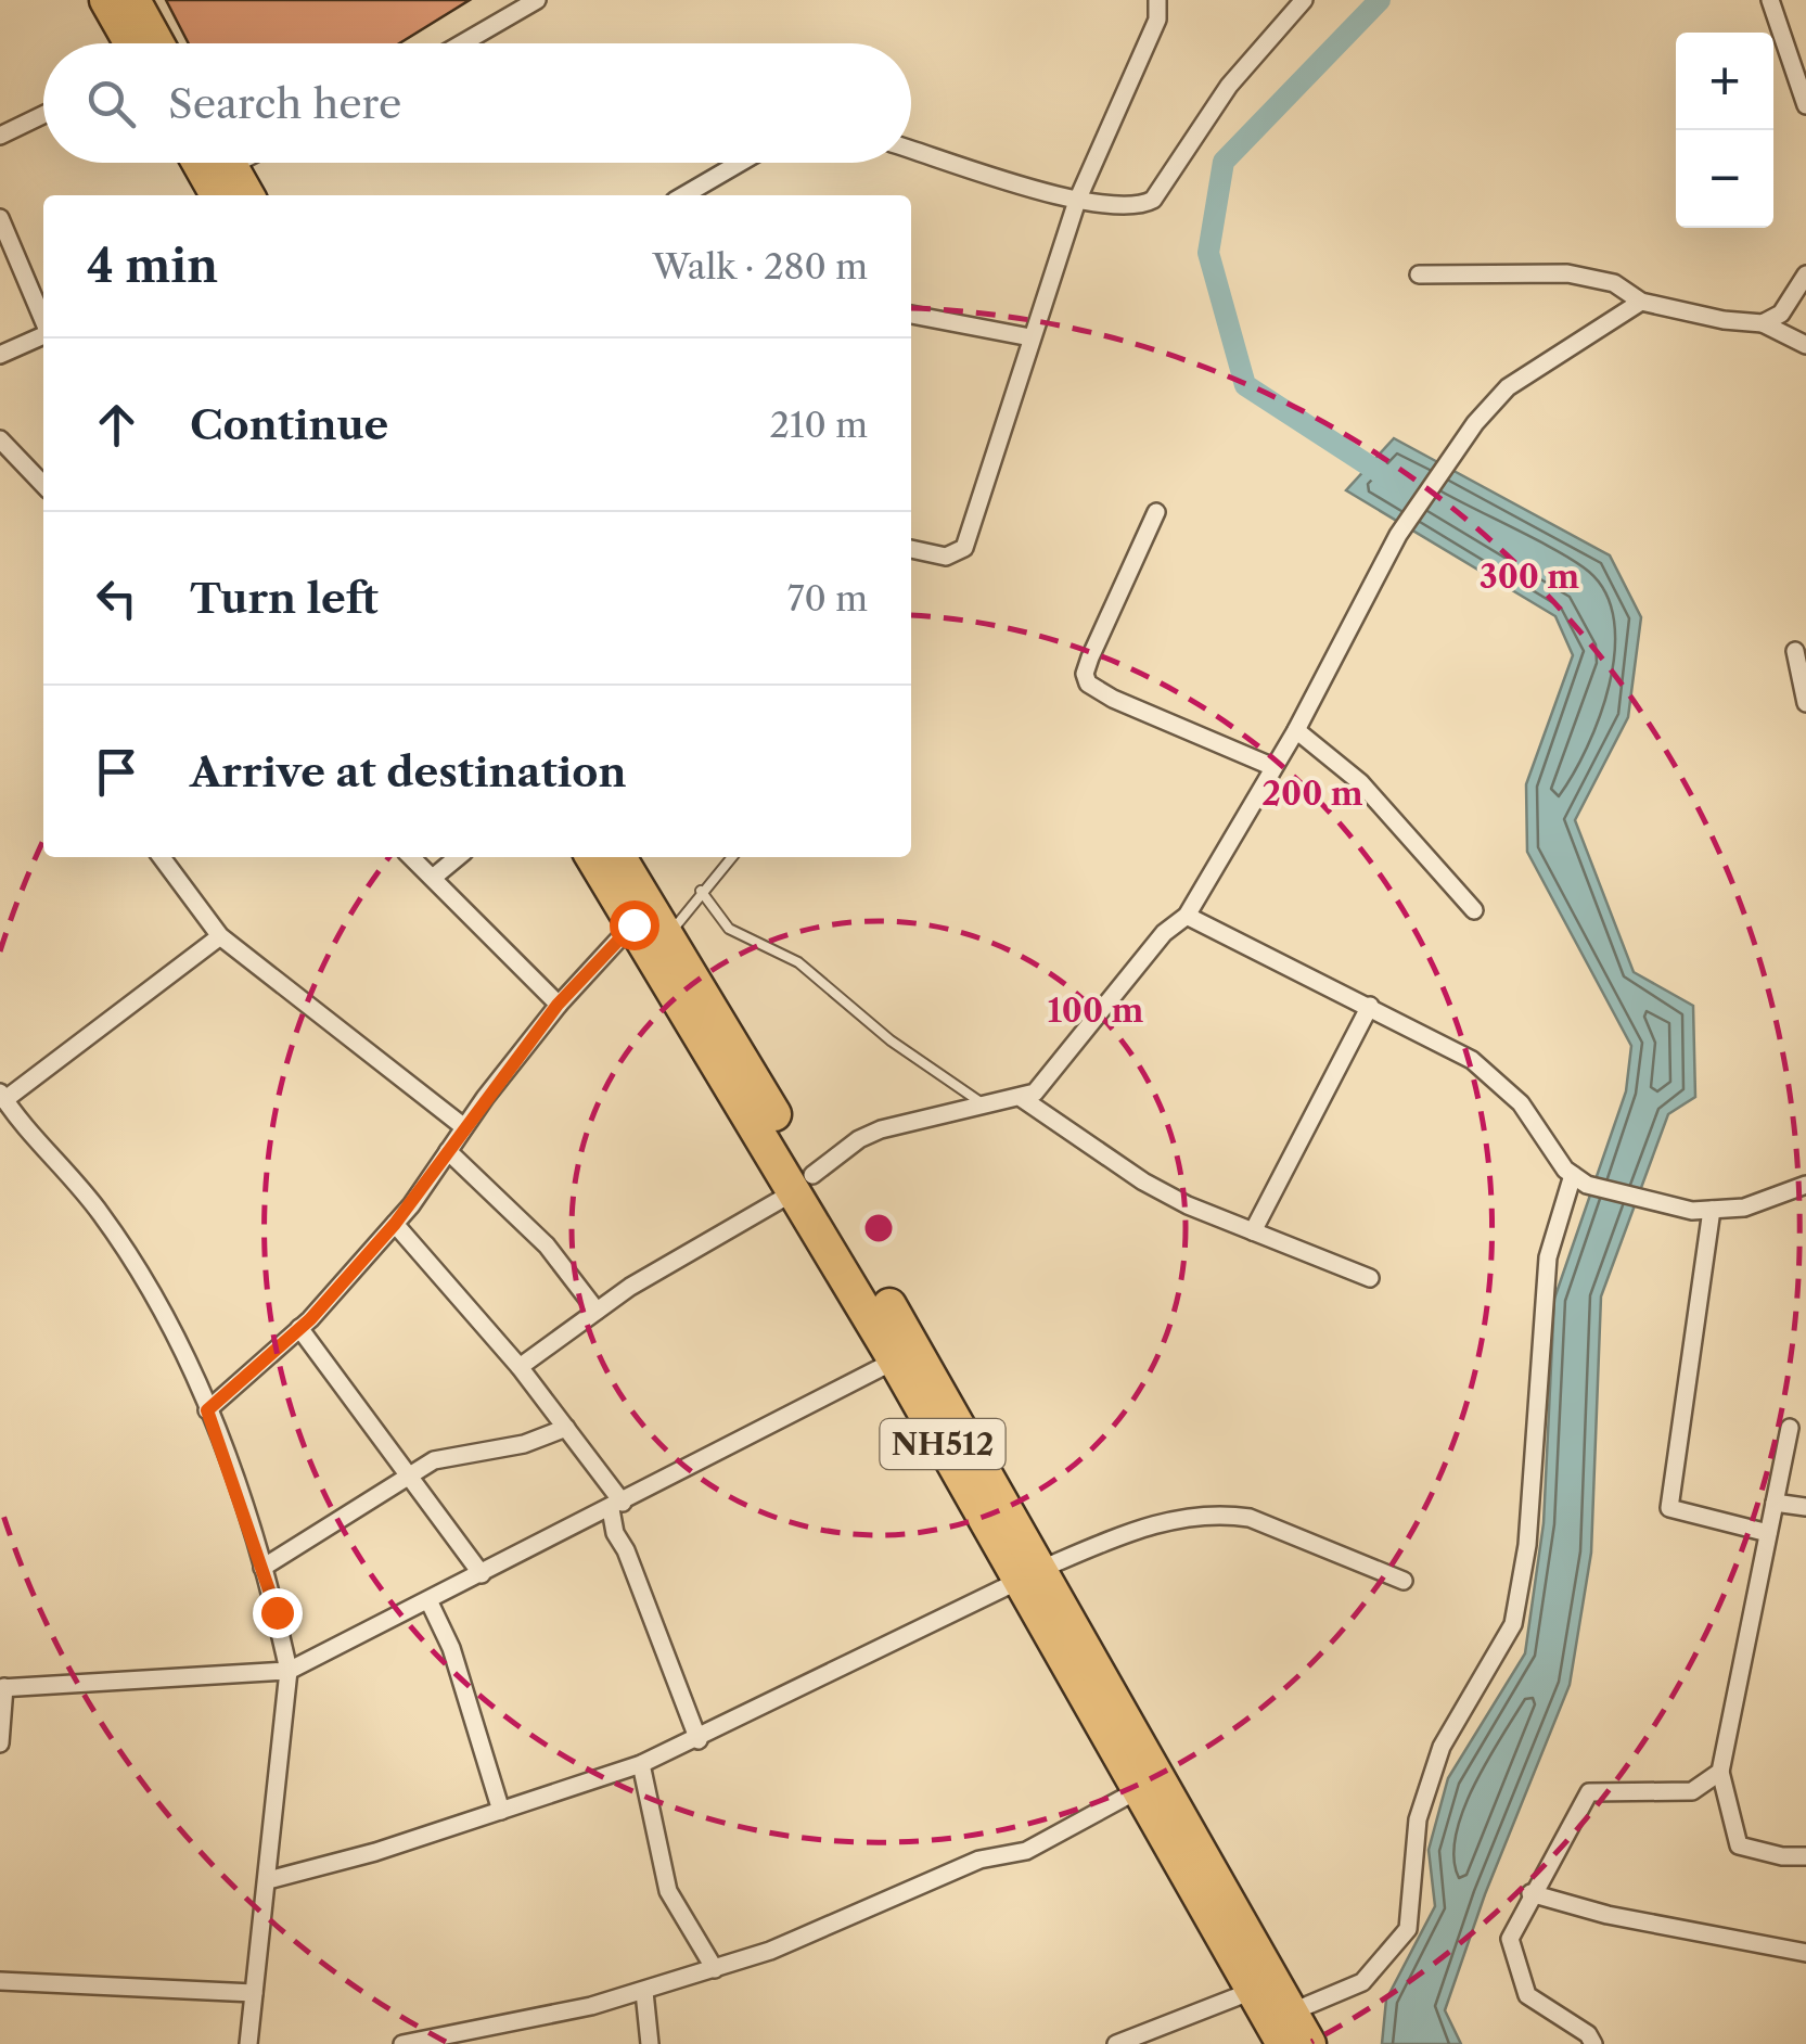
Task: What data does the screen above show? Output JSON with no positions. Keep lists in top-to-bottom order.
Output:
{
  "streets": {
    "highway": ["NH512"]
  },
  "page": {
    "map_buttons": ["+", "−"],
    "search": "Search here",
    "heading": ["4 min", "Walk · 280 m"],
    "list": [
      ["Continue", "210 m"],
      ["Turn left", "70 m"],
      "Arrive at destination"
    ]
  },
  "rings": ["300 m", "200 m", "100 m"]
}
